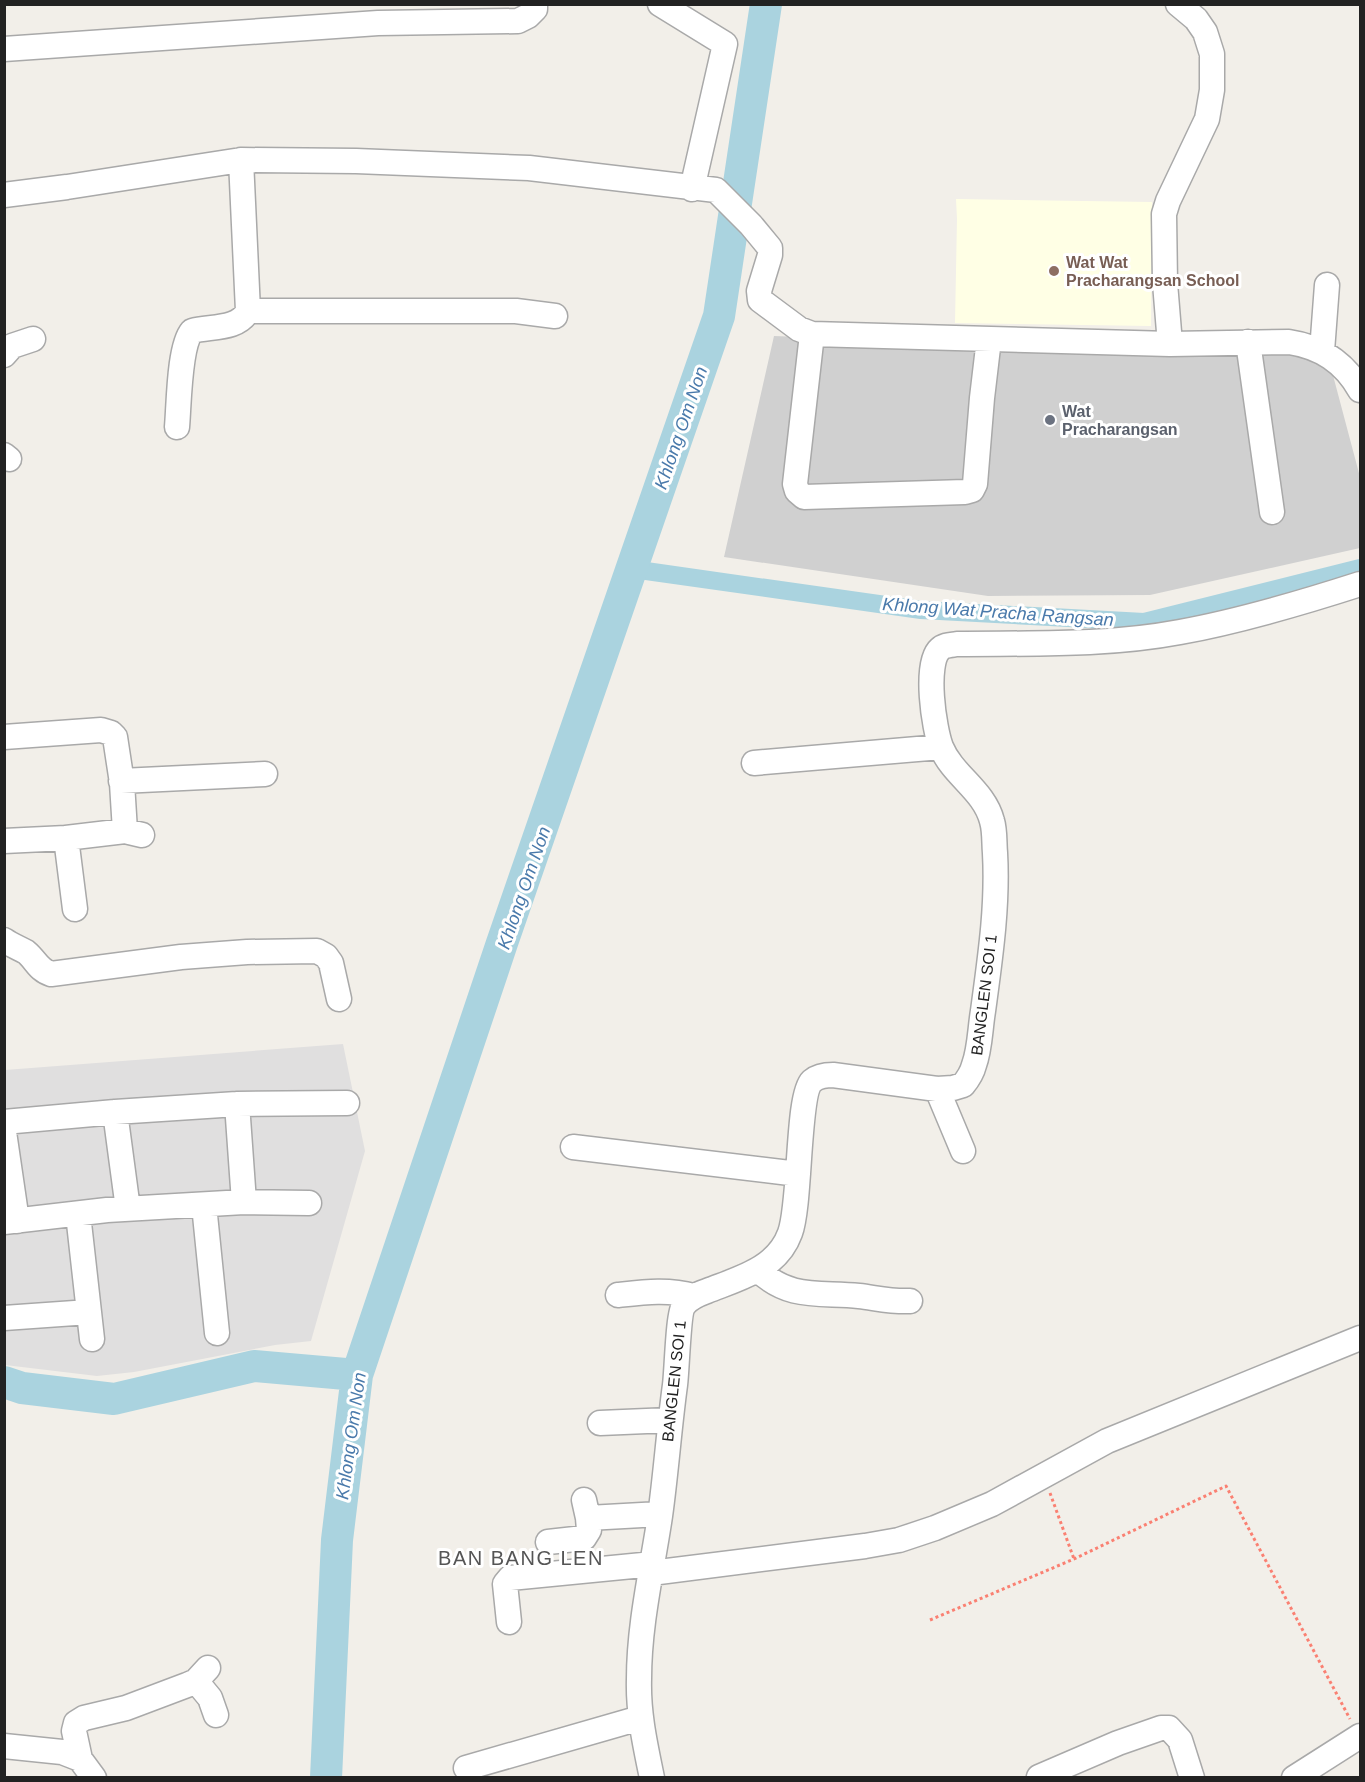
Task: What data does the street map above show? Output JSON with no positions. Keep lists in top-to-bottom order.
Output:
{
  "streets": {
    "street": ["BANGLEN SOI 1"]
  },
  "districts": ["BAN BANG LEN"],
  "water": ["Khlong Om Non", "Khlong Wat Pracha Rangsan"],
  "places": ["Wat Wat Pracharangsan School", "Wat Pracharangsan"]
}
